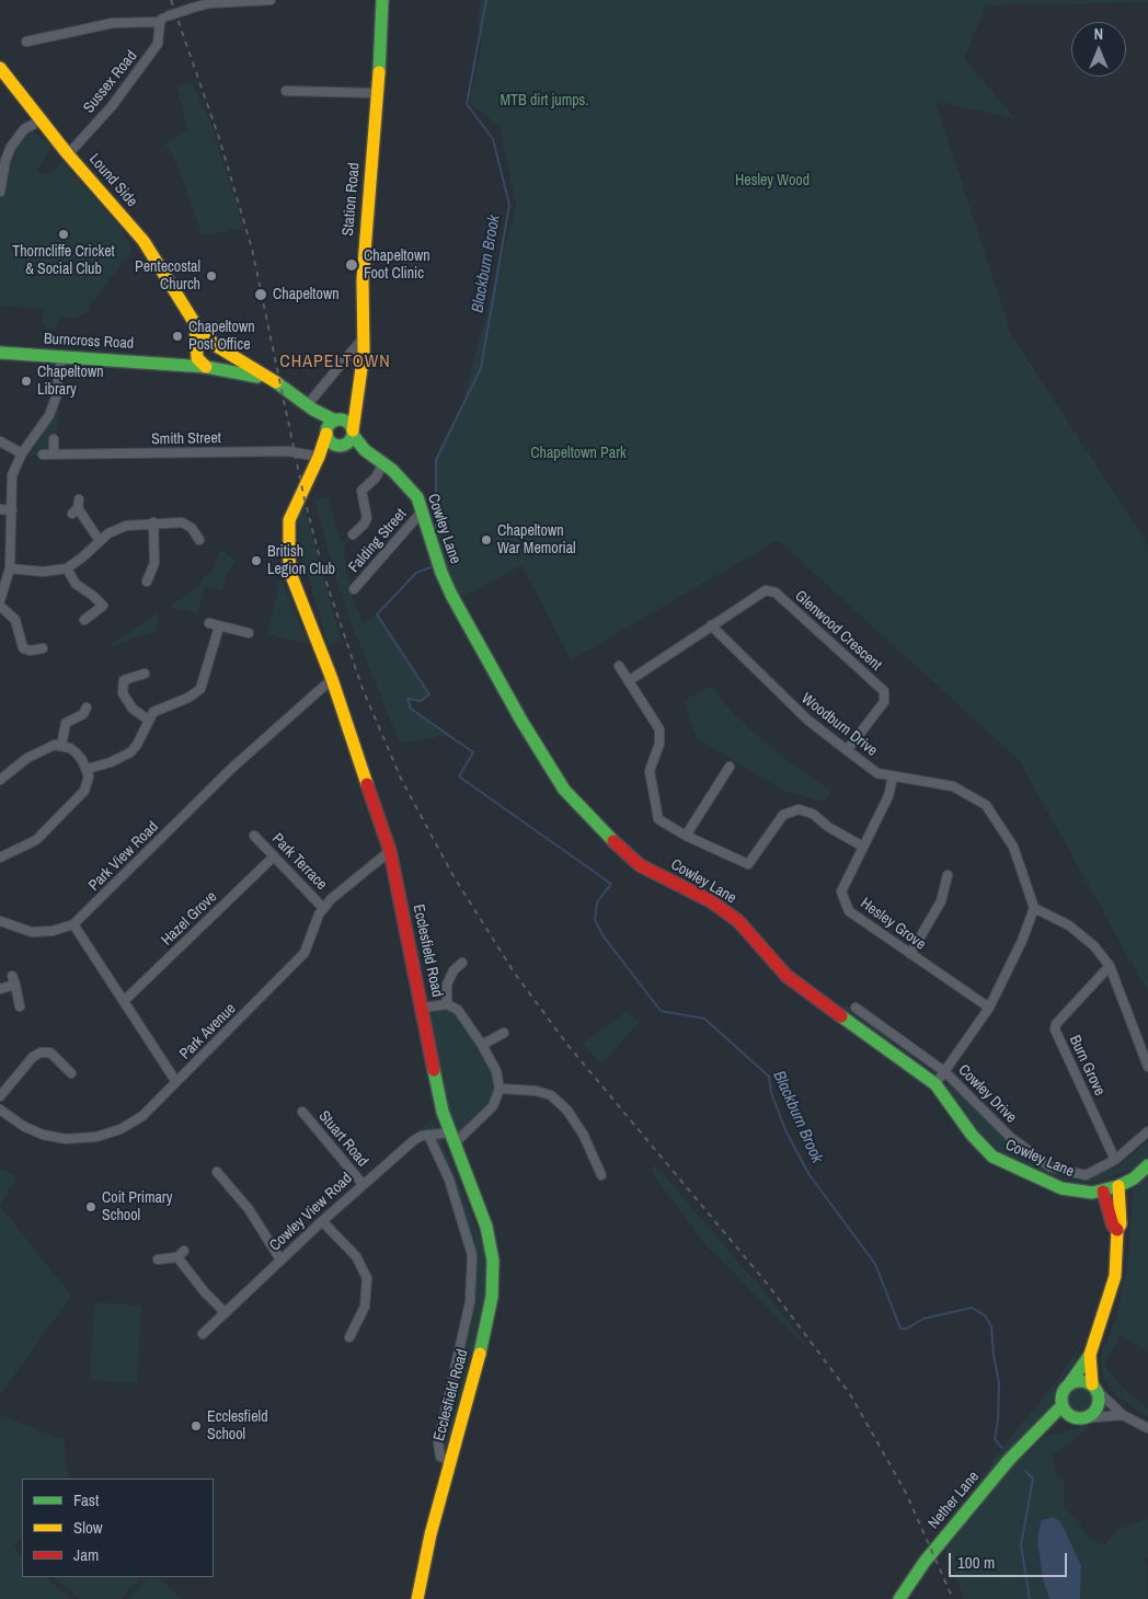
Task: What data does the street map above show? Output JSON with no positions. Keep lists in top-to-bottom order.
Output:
{
  "streets": {
    "main road": [
      "Lound Side",
      "Station Road",
      "Burncross Road",
      "Cowley Lane",
      "Ecclesfield Road",
      "Nether Lane"
    ],
    "street": [
      "Sussex Road",
      "Smith Street",
      "Falding Street",
      "Glenwood Crescent",
      "Woodburn Drive",
      "Park View Road",
      "Park Terrace",
      "Hazel Grove",
      "Hesley Grove",
      "Park Avenue",
      "Burn Grove",
      "Cowley Drive",
      "Stuart Road",
      "Cowley View Road"
    ]
  },
  "crossings": [
    ["Sussex Road", "Lound Side"],
    ["Lound Side", "Burncross Road"],
    ["Station Road", "Cowley Lane"],
    ["Station Road", "Ecclesfield Road"],
    ["Smith Street", "Ecclesfield Road"],
    ["Cowley Lane", "Falding Street"],
    ["Cowley Lane", "Ecclesfield Road"],
    ["Glenwood Crescent", "Woodburn Drive"],
    ["Woodburn Drive", "Hesley Grove"],
    ["Park View Road", "Ecclesfield Road"],
    ["Park Terrace", "Hazel Grove"],
    ["Park Terrace", "Park Avenue"],
    ["Ecclesfield Road", "Park Avenue"],
    ["Ecclesfield Road", "Cowley View Road"],
    ["Burn Grove", "Cowley Drive"],
    ["Stuart Road", "Cowley View Road"]
  ],
  "districts": ["CHAPELTOWN"],
  "water": ["Blackburn Brook"],
  "parks": ["MTB dirt jumps.", "Hesley Wood", "Chapeltown Park"],
  "places": [
    "Thorncliffe Cricket & Social Club",
    "Chapeltown Foot Clinic",
    "Pentecostal Church",
    "Chapeltown",
    "Chapeltown Post Office",
    "Chapeltown Library",
    "Chapeltown War Memorial",
    "British Legion Club",
    "Coit Primary School",
    "Ecclesfield School"
  ],
  "legend": ["Fast", "Slow", "Jam"],
  "scale_bar": "100 m",
  "north": "top"
}
